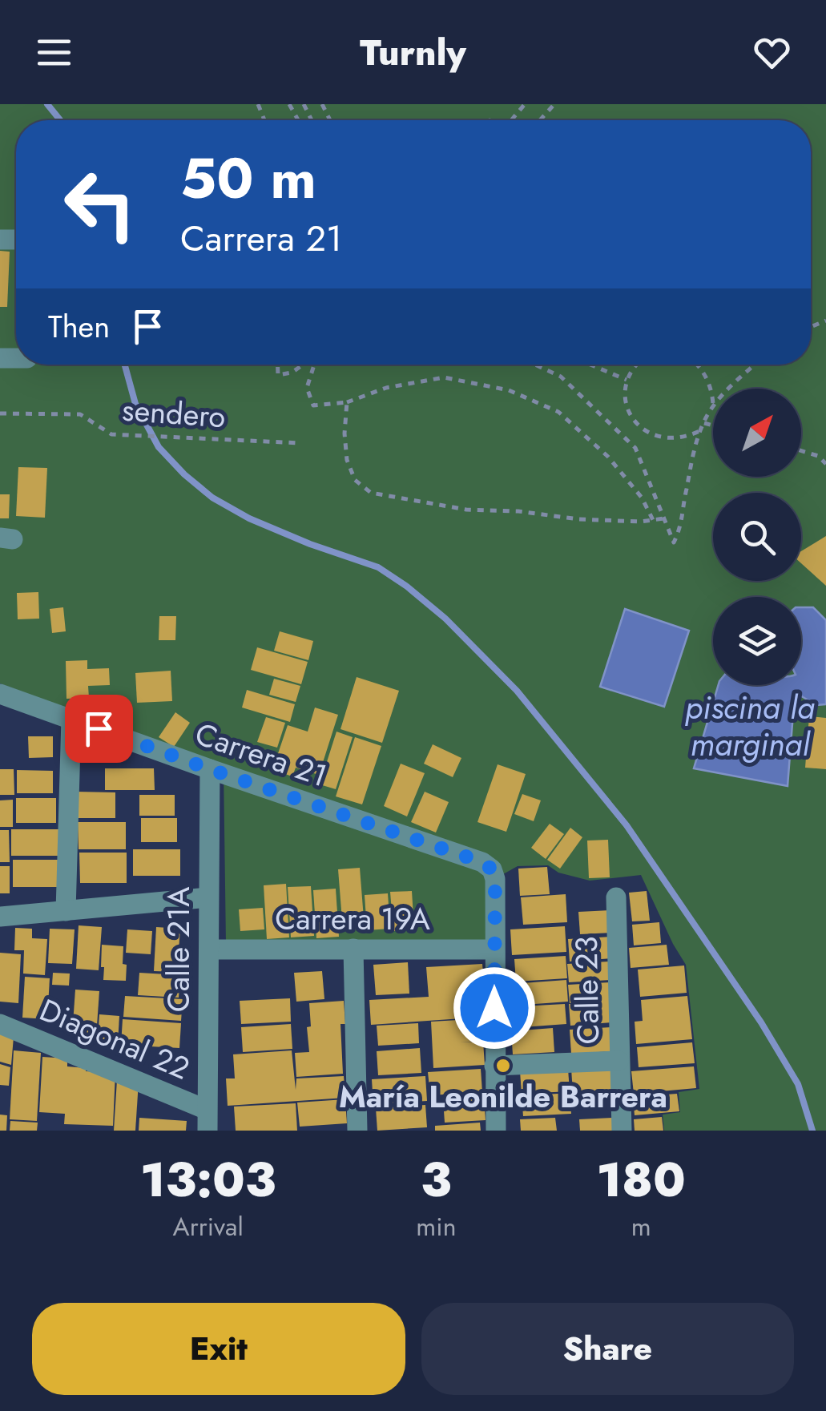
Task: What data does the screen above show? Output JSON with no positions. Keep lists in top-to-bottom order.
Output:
{
  "streets": {
    "street": [
      "Carrera 21",
      "Carrera 19A",
      "Calle 21A",
      "Calle 23",
      "Diagonal 22"
    ],
    "path": ["sendero"]
  },
  "crossings": [
    ["Carrera 21", "Carrera 19A"],
    ["Carrera 21", "Calle 21A"],
    ["Carrera 19A", "Calle 21A"],
    ["Calle 21A", "Diagonal 22"]
  ],
  "water": ["piscina la marginal"],
  "places": ["María Leonilde Barrera"],
  "north": "top right",
  "page": {
    "header": "Turnly",
    "turn": ["50 m", "Carrera 21"],
    "then": "Then",
    "eta": [
      "13:03",
      "Arrival",
      "3",
      "min",
      "180",
      "m"
    ],
    "buttons": ["Exit", "Share"]
  }
}
